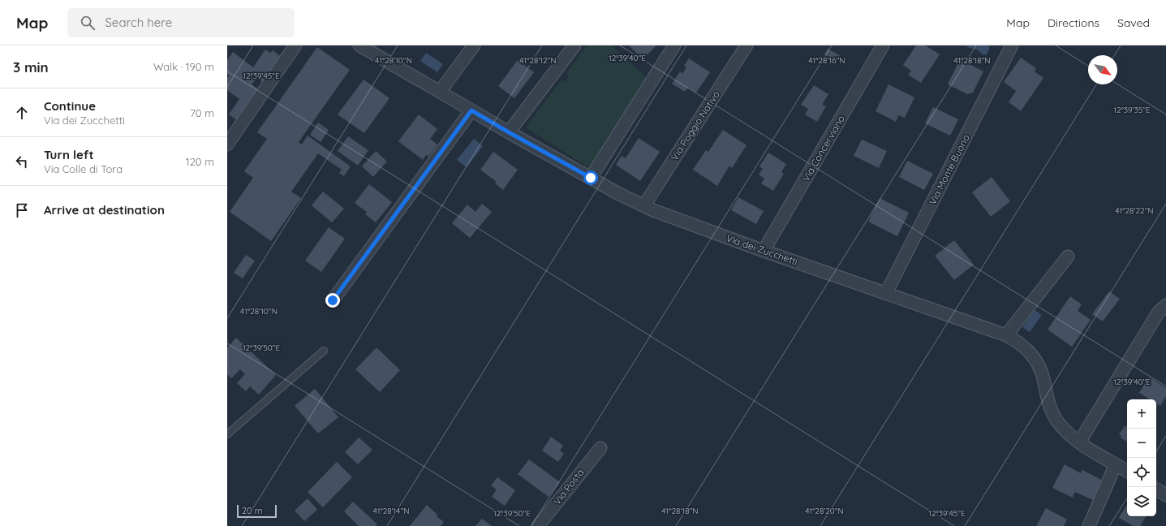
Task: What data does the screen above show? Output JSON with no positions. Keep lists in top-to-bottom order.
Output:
{
  "streets": {
    "street": [
      "Via Poggio Nativo",
      "Via Concerviano",
      "Via Monte Buono",
      "Via dei Zucchetti",
      "Via Posta"
    ]
  },
  "crossings": [
    ["Via Poggio Nativo", "Via dei Zucchetti"],
    ["Via Concerviano", "Via dei Zucchetti"],
    ["Via Monte Buono", "Via dei Zucchetti"]
  ],
  "scale_bar": "20 m",
  "north": "bottom right",
  "page": {
    "header": "Map",
    "search": "Search here",
    "nav": ["Map", "Directions", "Saved"],
    "heading": ["3 min", "Walk · 190 m"],
    "list": [
      ["Continue", "Via dei Zucchetti", "70 m"],
      ["Turn left", "Via Colle di Tora", "120 m"],
      "Arrive at destination"
    ],
    "map_buttons": ["+", "−"],
    "scale": "20 m"
  },
  "coordinates": [
    "12°39'40\"E",
    "41°28'10\"N",
    "41°28'12\"N",
    "41°28'16\"N",
    "41°28'18\"N",
    "12°39'45\"E",
    "12°39'35\"E",
    "41°28'22\"N",
    "12°39'50\"E",
    "41°28'14\"N",
    "41°28'20\"N"
  ]
}
